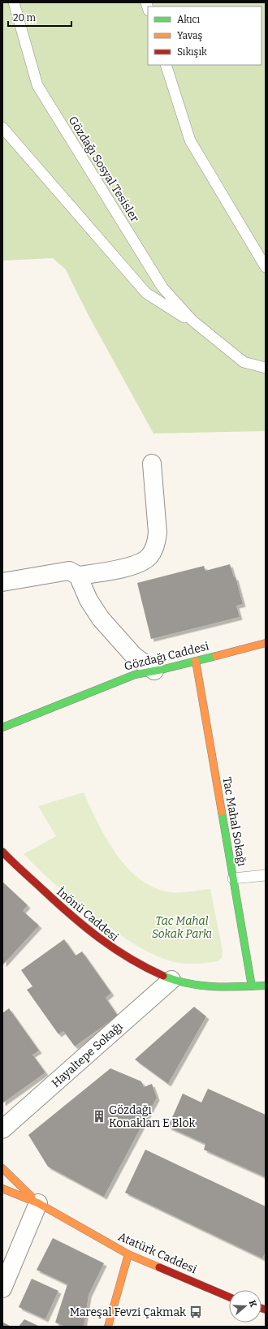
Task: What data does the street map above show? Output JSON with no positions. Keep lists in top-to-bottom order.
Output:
{
  "streets": {
    "street": [
      "Gözdağı Caddesi",
      "Tac Mahal Sokağı",
      "İnönü Caddesi",
      "Hayaltepe Sokağı",
      "Atatürk Caddesi"
    ],
    "lane": ["Gözdağı Sosyal Tesisler"]
  },
  "crossings": [
    ["Gözdağı Caddesi", "Tac Mahal Sokağı"],
    ["Tac Mahal Sokağı", "İnönü Caddesi"],
    ["İnönü Caddesi", "Hayaltepe Sokağı"]
  ],
  "parks": ["Tac Mahal Sokak Parkı"],
  "places": {
    "building": ["Gözdağı Konakları E Blok"],
    "bus stop": ["Mareşal Fevzi̇ Çakmak"]
  },
  "legend": ["Akıcı", "Yavaş", "Sıkışık"],
  "scale_bar": "20 m",
  "north": "right"
}
